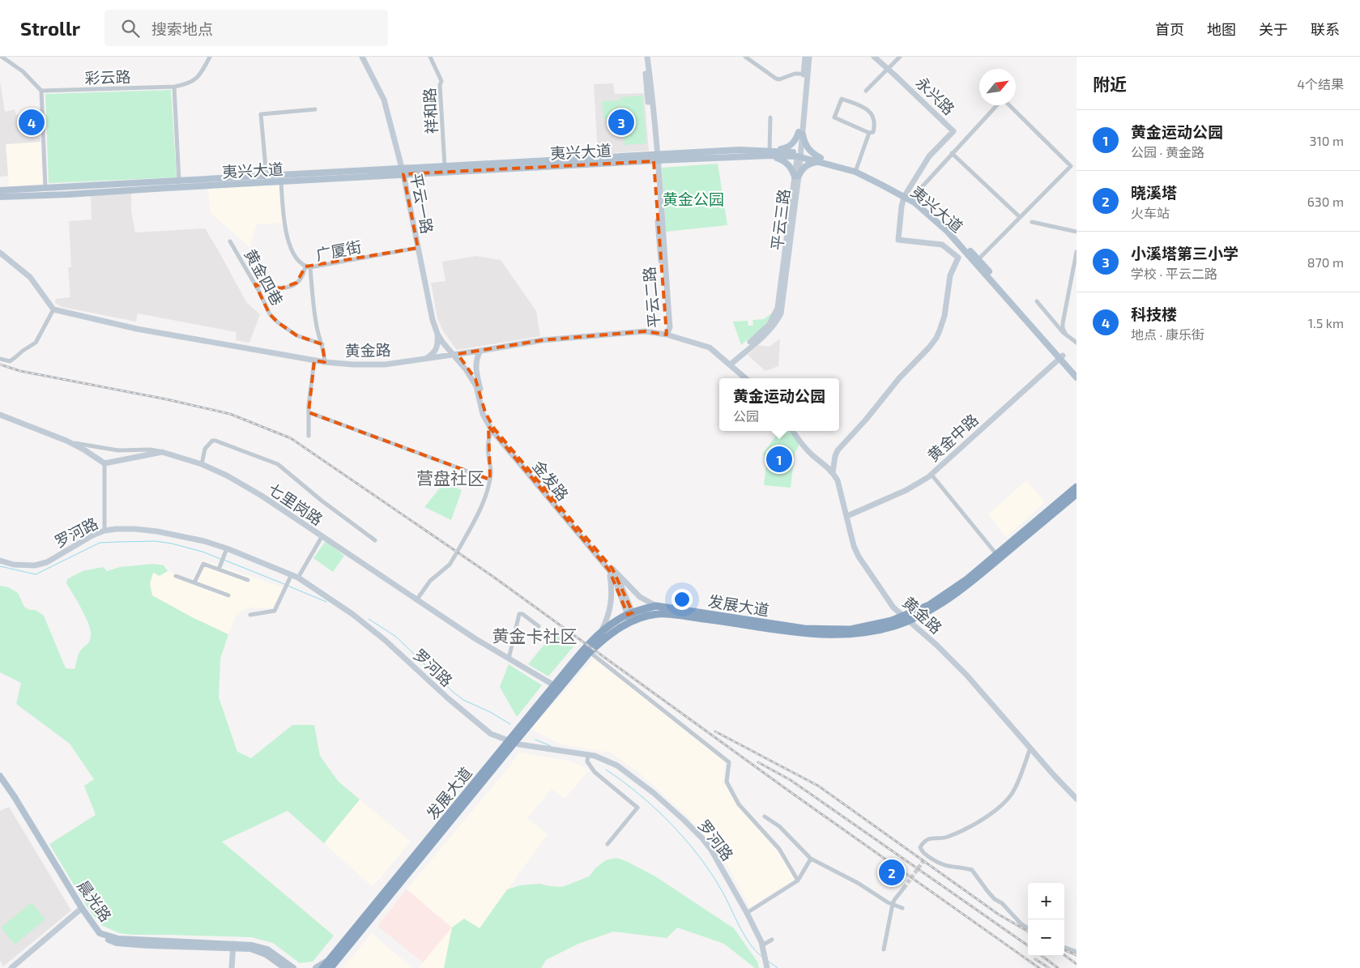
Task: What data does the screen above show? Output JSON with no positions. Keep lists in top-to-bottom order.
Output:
{
  "streets": {
    "highway": ["发展大道"],
    "main road": [
      "永兴路",
      "夷兴大道",
      "平云一路",
      "平云三路",
      "平云二路",
      "黄金路",
      "黄金中路",
      "金发路",
      "七里岗路",
      "罗河路",
      "晨光路"
    ],
    "street": [
      "彩云路",
      "祥和路",
      "广厦街",
      "黄金四巷"
    ]
  },
  "crossings": [
    ["永兴路", "夷兴大道"],
    ["祥和路", "夷兴大道"],
    ["夷兴大道", "平云一路"],
    ["夷兴大道", "平云三路"],
    ["夷兴大道", "广厦街"],
    ["夷兴大道", "平云二路"],
    ["夷兴大道", "黄金中路"],
    ["平云一路", "广厦街"],
    ["平云一路", "黄金路"],
    ["平云一路", "金发路"],
    ["平云三路", "黄金路"],
    ["平云二路", "黄金路"],
    ["黄金路", "黄金中路"],
    ["黄金路", "金发路"],
    ["黄金路", "发展大道"],
    ["金发路", "发展大道"],
    ["七里岗路", "发展大道"],
    ["罗河路", "发展大道"]
  ],
  "districts": ["营盘社区", "黄金卡社区"],
  "parks": ["黄金公园"],
  "north": "top right",
  "page": {
    "header": "Strollr",
    "search": "搜索地点",
    "nav": [
      "首页",
      "地图",
      "关于",
      "联系"
    ],
    "heading": ["附近", "4个结果"],
    "pins": [
      "3",
      "4",
      "1",
      "2"
    ],
    "list": [
      {
        "mark": "1",
        "name": "黄金运动公园",
        "note": "公园 · 黄金路",
        "value": "310 m"
      },
      {
        "mark": "2",
        "name": "晓溪塔",
        "note": "火车站",
        "value": "630 m"
      },
      {
        "mark": "3",
        "name": "小溪塔第三小学",
        "note": "学校 · 平云二路",
        "value": "870 m"
      },
      {
        "mark": "4",
        "name": "科技楼",
        "note": "地点 · 康乐街",
        "value": "1.5 km"
      }
    ],
    "popup": ["黄金运动公园", "公园"],
    "map_buttons": ["+", "−"]
  }
}
